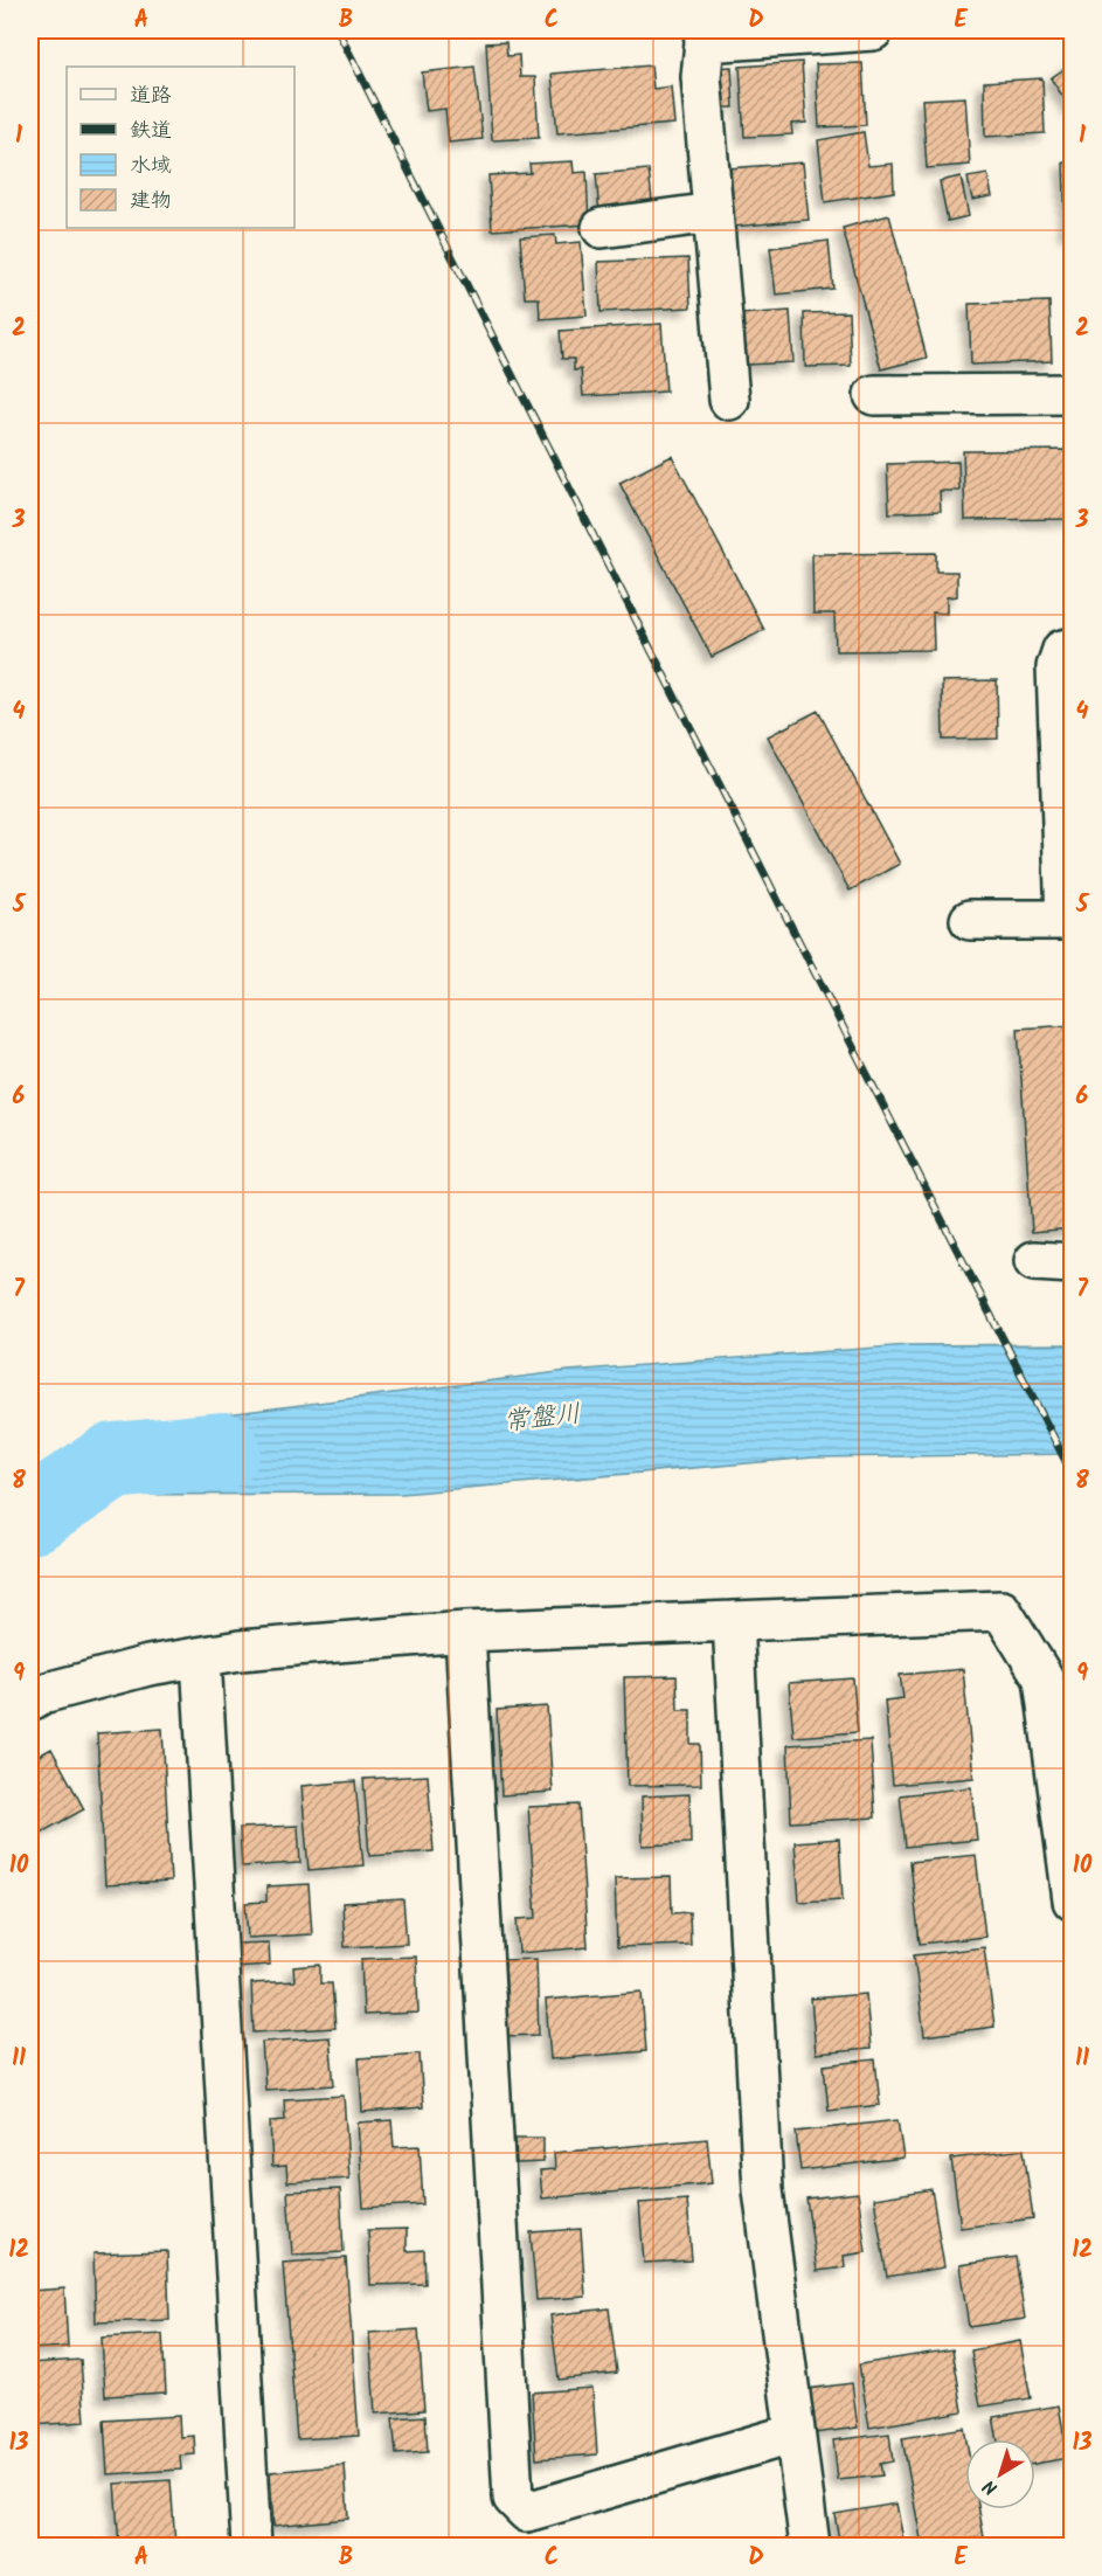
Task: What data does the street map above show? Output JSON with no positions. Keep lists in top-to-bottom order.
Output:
{
  "water": ["常盤川"],
  "legend": [
    "道路",
    "鉄道",
    "水域",
    "建物"
  ],
  "north": "bottom left",
  "grid": {
    "columns": [
      "A",
      "B",
      "C",
      "D",
      "E"
    ],
    "rows": [
      "1",
      "2",
      "3",
      "4",
      "5",
      "6",
      "7",
      "8",
      "9",
      "10",
      "11",
      "12",
      "13"
    ]
  }
}
